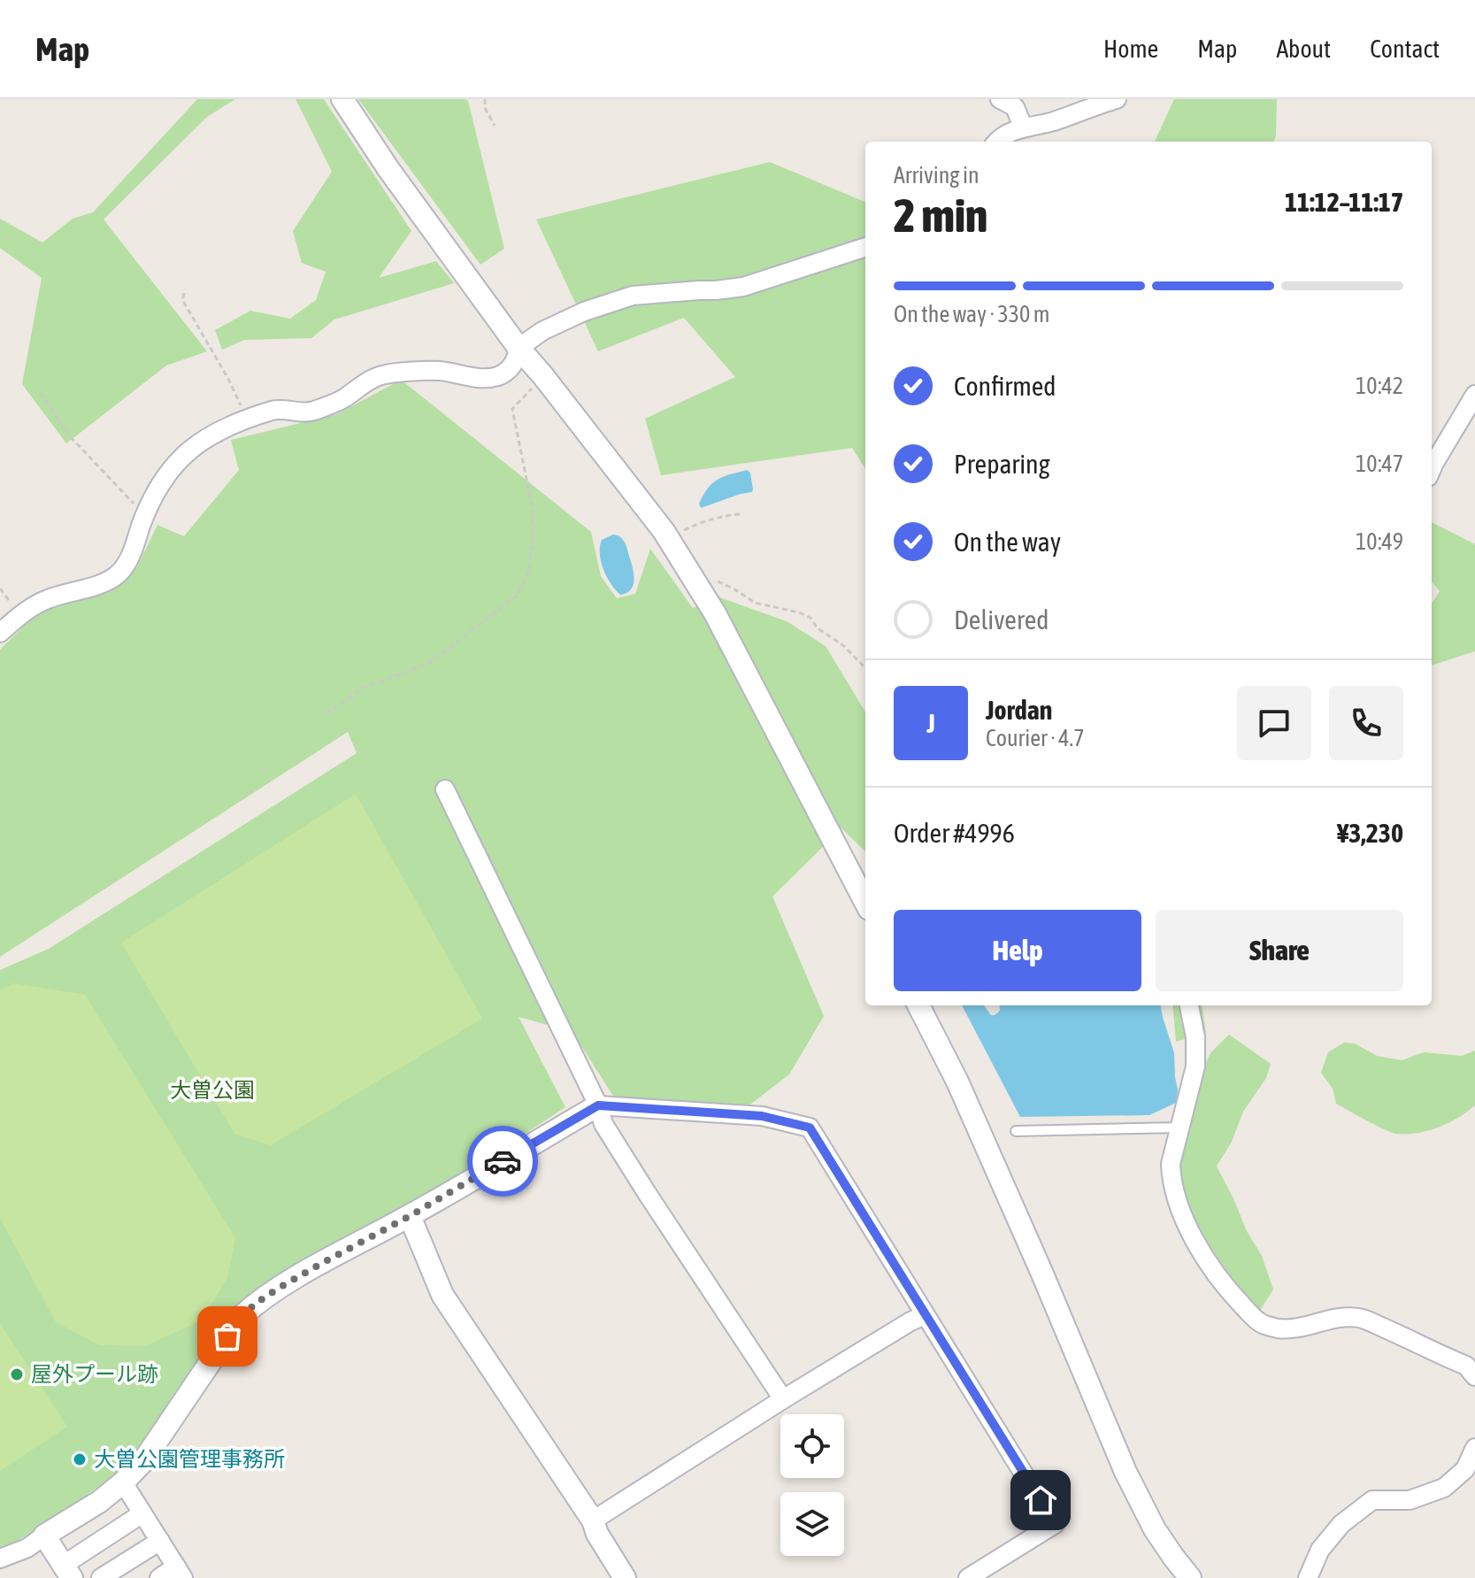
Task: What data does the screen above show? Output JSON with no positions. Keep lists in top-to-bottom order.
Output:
{
  "parks": ["大曽公園"],
  "places": ["屋外プール跡", "大曽公園管理事務所"],
  "page": {
    "header": "Map",
    "nav": [
      "Home",
      "Map",
      "About",
      "Contact"
    ],
    "heading": ["2 min", "Arriving in", "11:12–11:17"],
    "panel": [
      "Jordan",
      "Courier · 4.7",
      "Order #4996",
      "¥3,230"
    ],
    "bar": "On the way · 330 m",
    "list": [
      ["Confirmed", "10:42"],
      ["Preparing", "10:47"],
      ["On the way", "10:49"],
      "Delivered"
    ],
    "round": "J",
    "buttons": ["Help", "Share"]
  }
}
